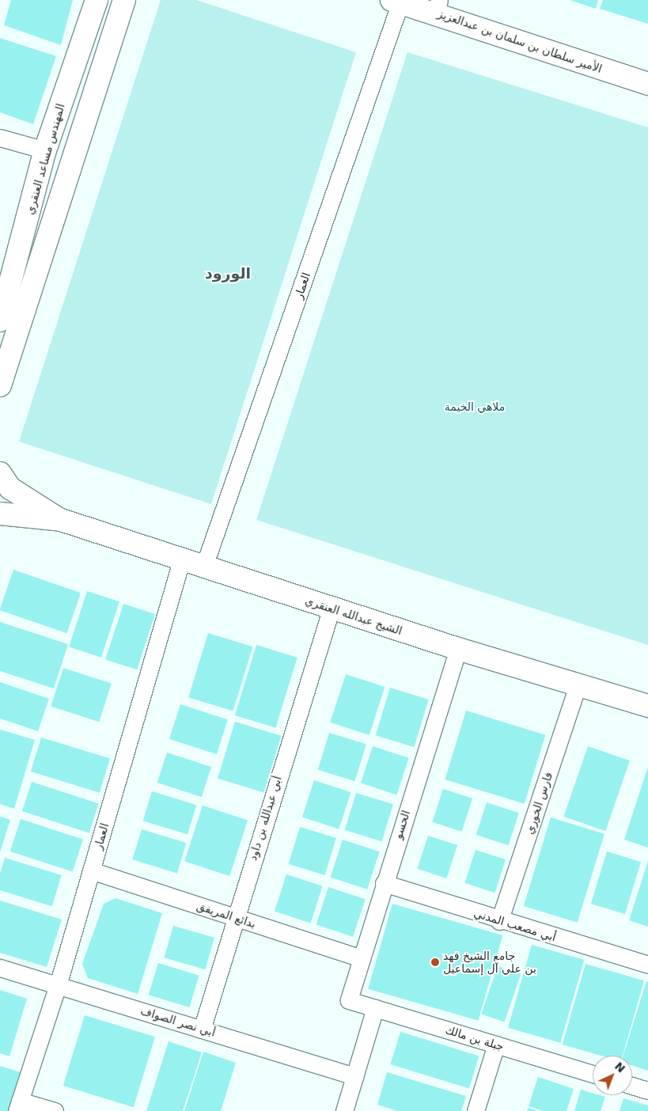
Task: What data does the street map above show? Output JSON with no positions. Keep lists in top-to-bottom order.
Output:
{
  "streets": {
    "street": [
      "الأمير سلطان بن سلمان بن عبدالعزيز",
      "المهندس مساعد العنقري",
      "العمار",
      "الشيخ عبدالله العنقري",
      "فارس الخوري",
      "أبي عبدالله بن داود",
      "الحسو",
      "بدائع المريفق",
      "أبي مصعب المدني",
      "أبي نصر الصواف",
      "جبلة بن مالك"
    ]
  },
  "crossings": [
    ["الأمير سلطان بن سلمان بن عبدالعزيز", "العمار"],
    ["العمار", "الشيخ عبدالله العنقري"],
    ["العمار", "بدائع المريفق"],
    ["العمار", "أبي نصر الصواف"],
    ["الشيخ عبدالله العنقري", "فارس الخوري"],
    ["الشيخ عبدالله العنقري", "أبي عبدالله بن داود"],
    ["الشيخ عبدالله العنقري", "الحسو"],
    ["فارس الخوري", "أبي مصعب المدني"],
    ["أبي عبدالله بن داود", "بدائع المريفق"],
    ["أبي عبدالله بن داود", "أبي نصر الصواف"],
    ["الحسو", "بدائع المريفق"],
    ["الحسو", "أبي مصعب المدني"],
    ["الحسو", "جبلة بن مالك"]
  ],
  "districts": ["الورود"],
  "parks": ["ملاهي الخيمة"],
  "places": ["جامع الشيخ فهد بن علي آل إسماعيل"],
  "north": "top right"
}
